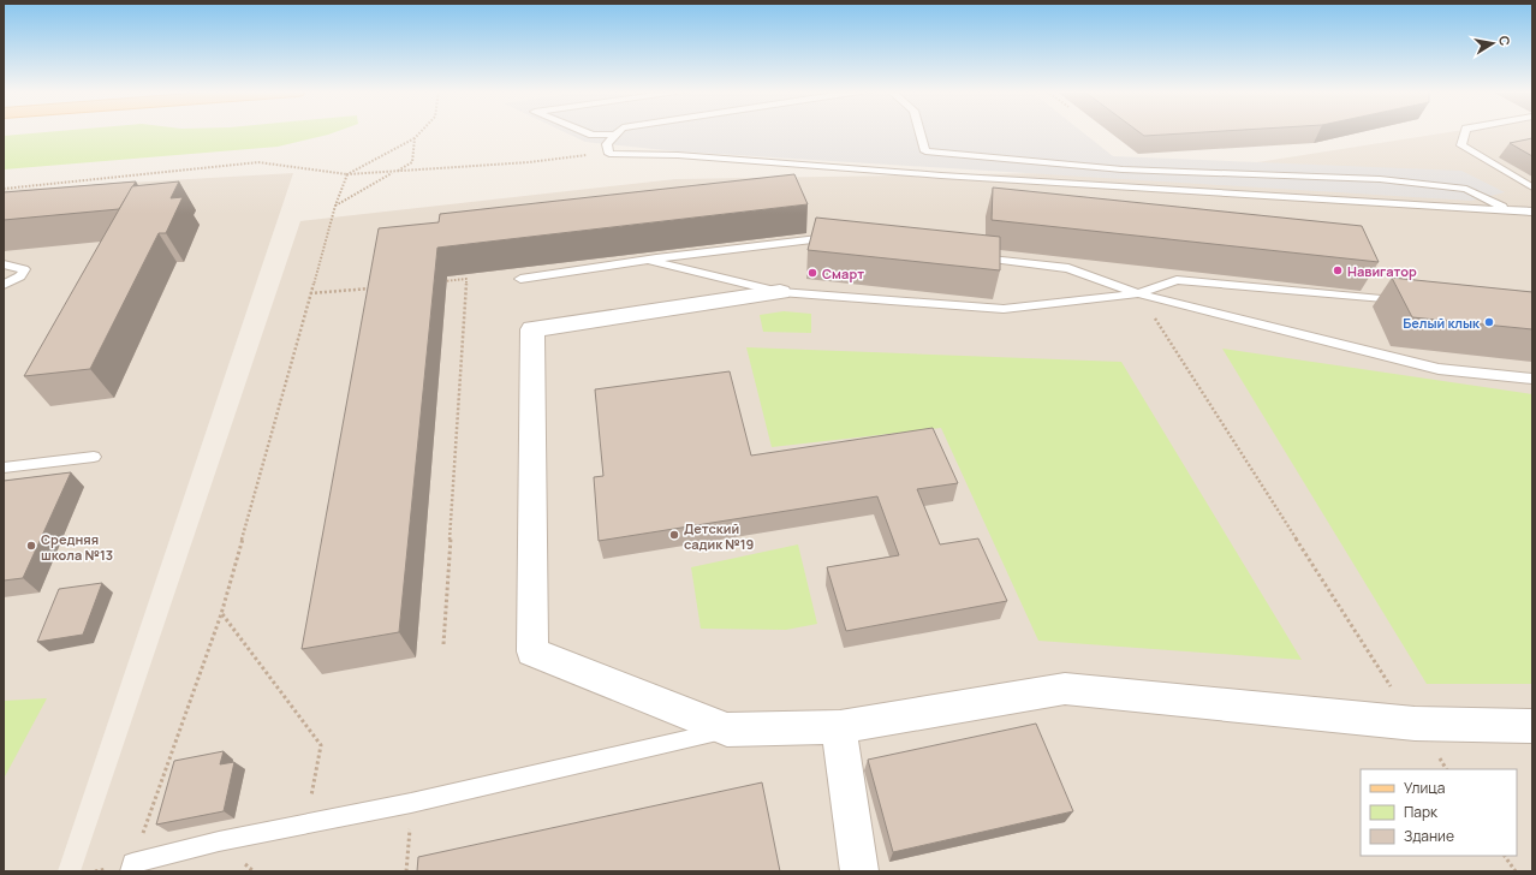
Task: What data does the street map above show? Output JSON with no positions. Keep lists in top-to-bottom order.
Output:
{
  "places": [
    "Навигатор",
    "Смарт",
    "Белый клык",
    "Детский садик №19",
    "Средняя школа №13"
  ],
  "legend": ["Улица", "Парк", "Здание"],
  "north": "right"
}
